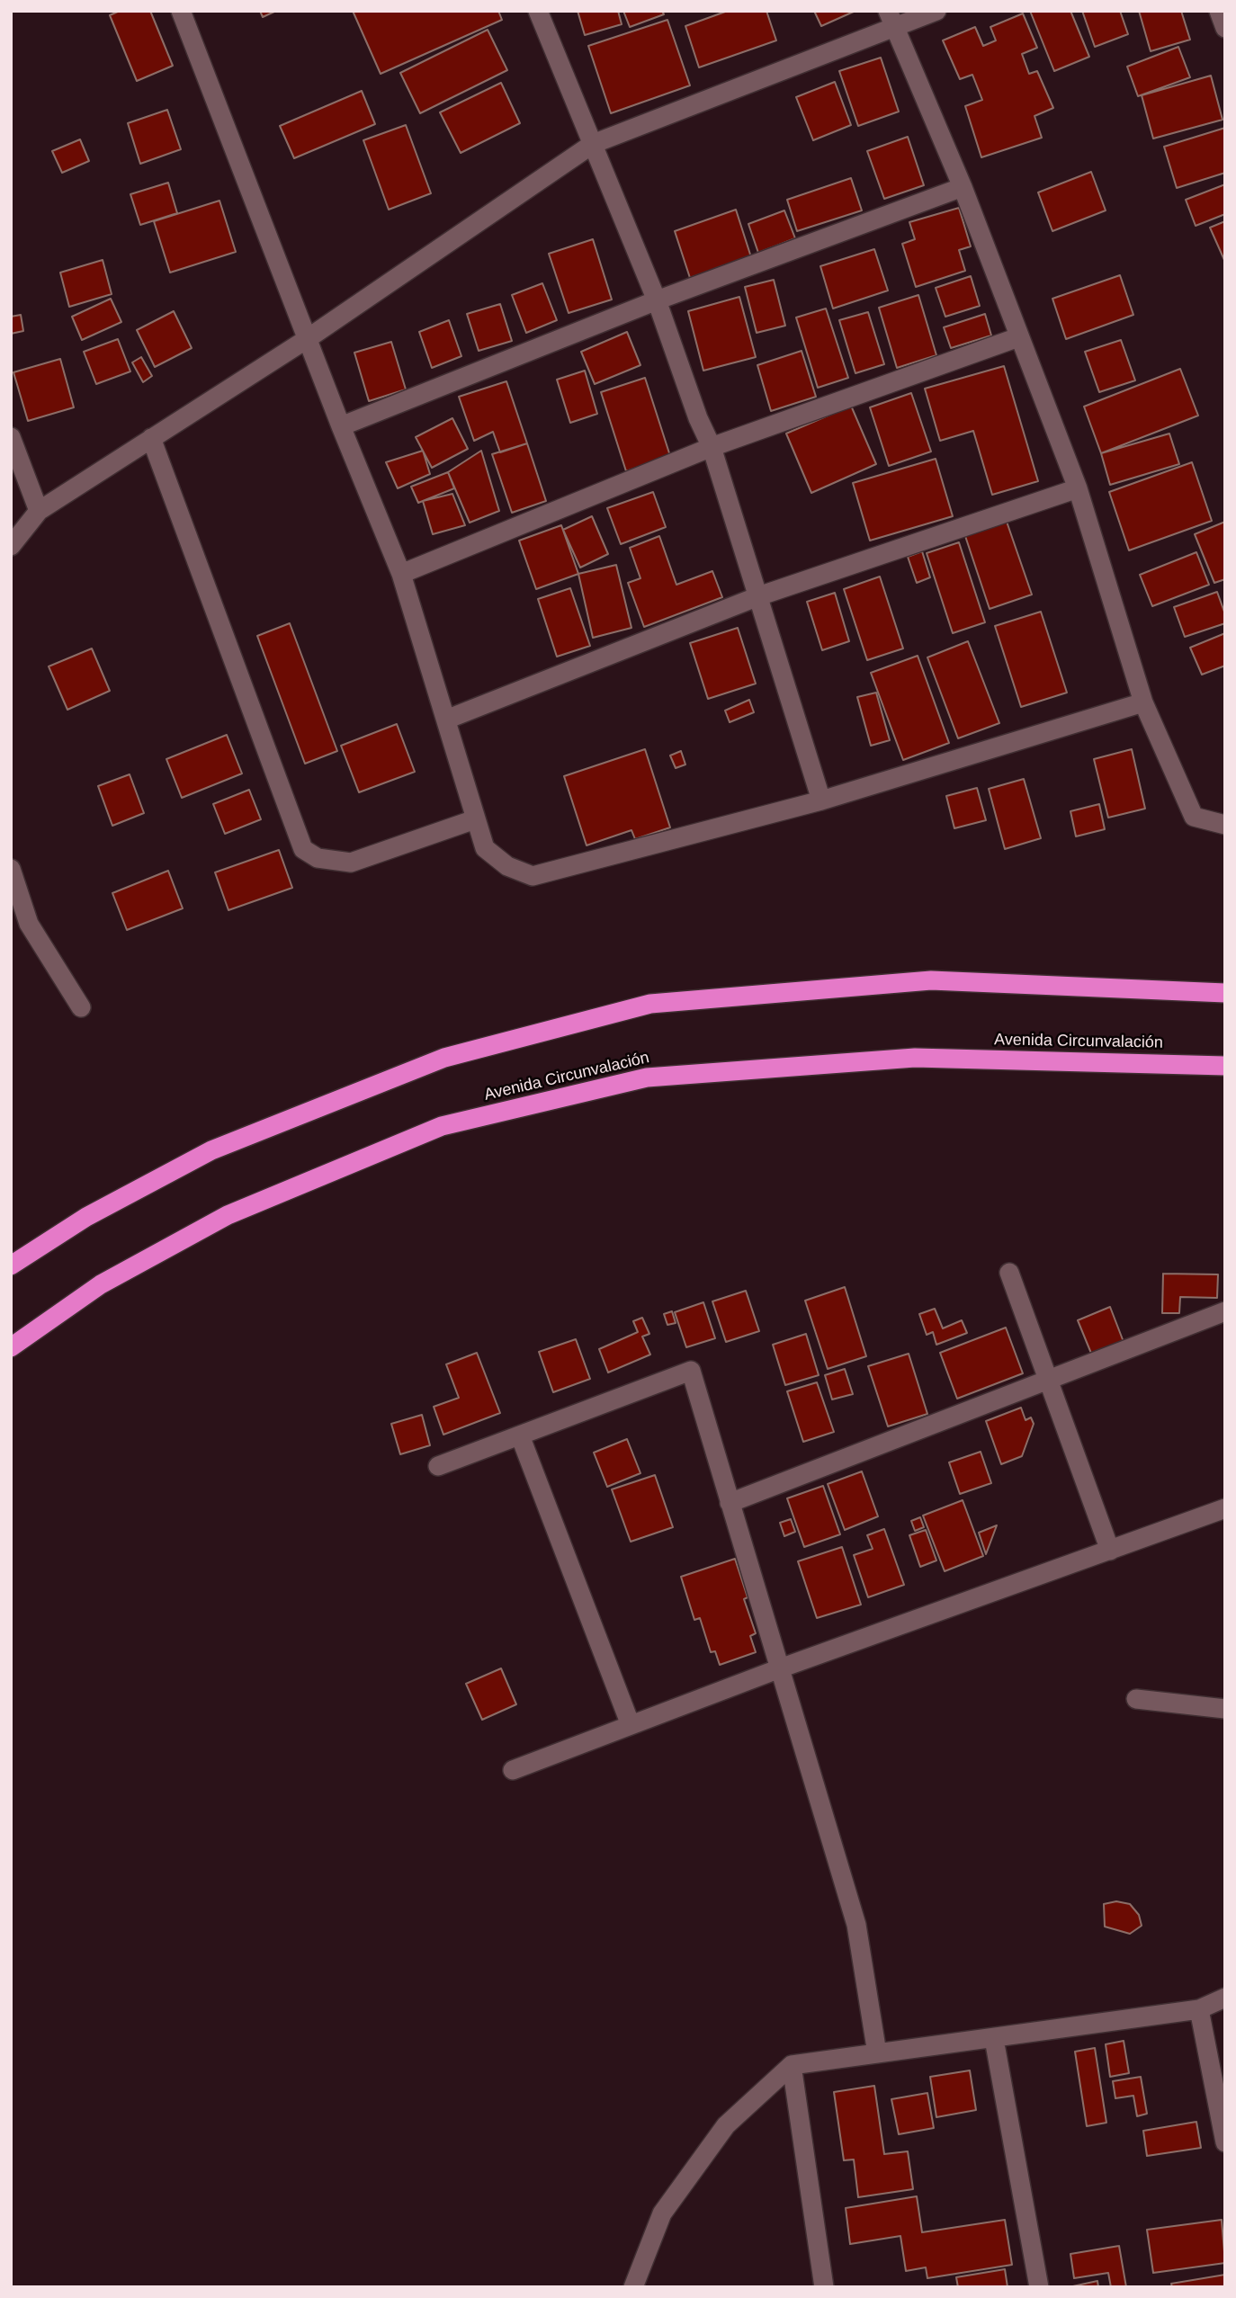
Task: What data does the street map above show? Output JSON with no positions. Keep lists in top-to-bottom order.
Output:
{
  "streets": {
    "highway": ["Avenida Circunvalación"]
  }
}
